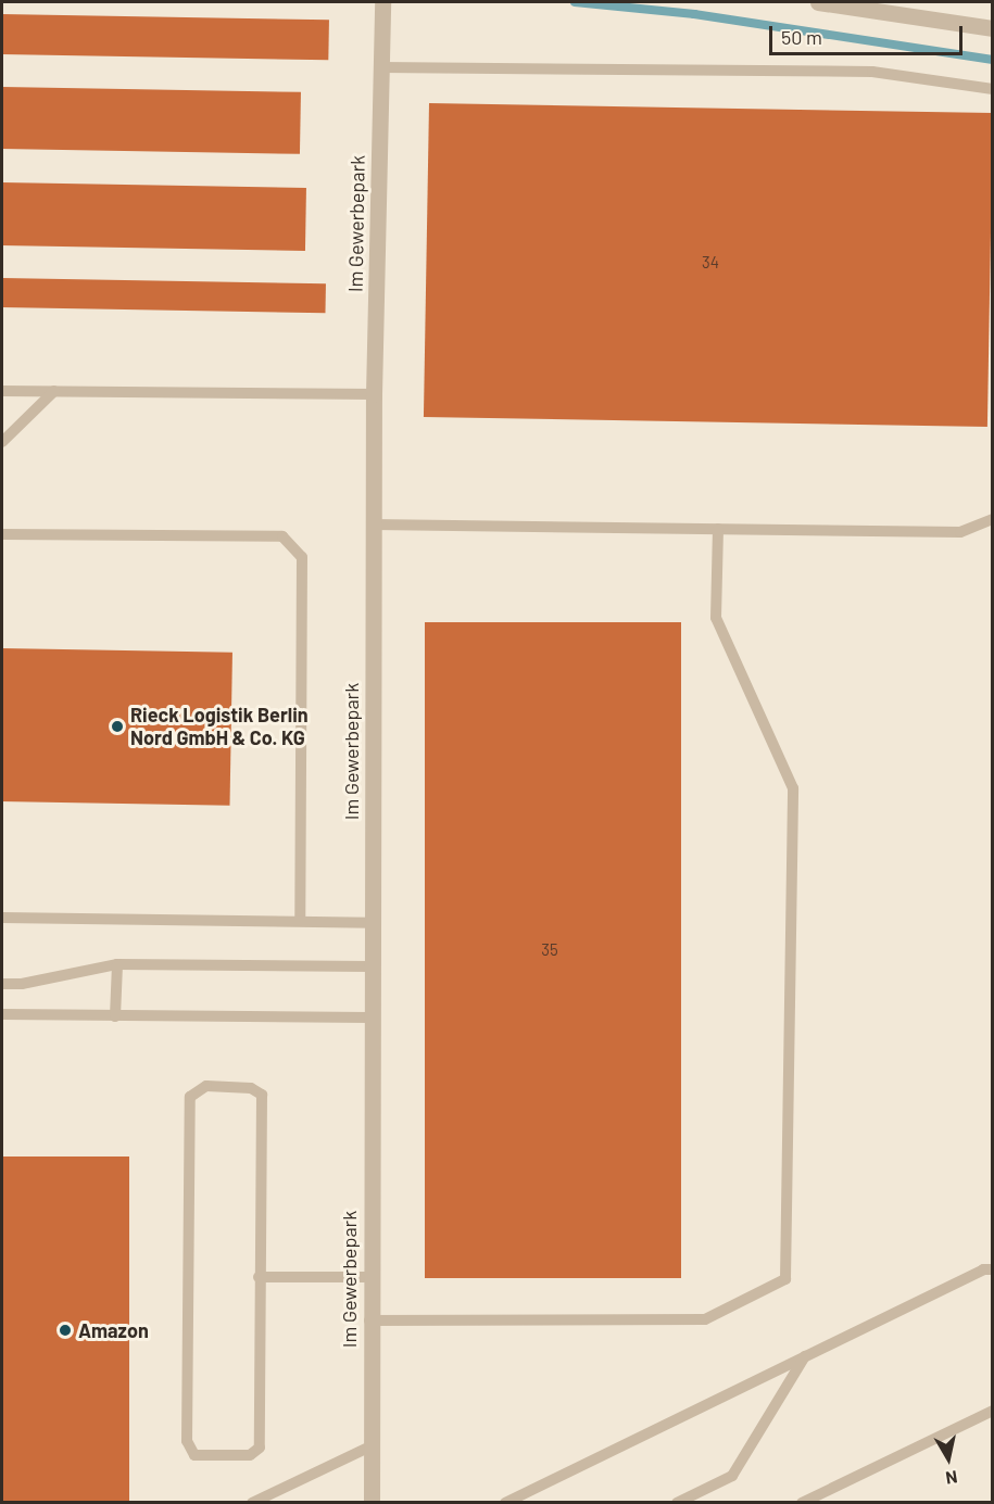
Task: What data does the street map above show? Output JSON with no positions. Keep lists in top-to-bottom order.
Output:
{
  "streets": {
    "street": ["Im Gewerbepark"]
  },
  "places": ["Rieck Logistik Berlin Nord GmbH & Co. KG", "Amazon"],
  "house_numbers": ["34", "35"],
  "scale_bar": "50 m",
  "north": "bottom"
}
